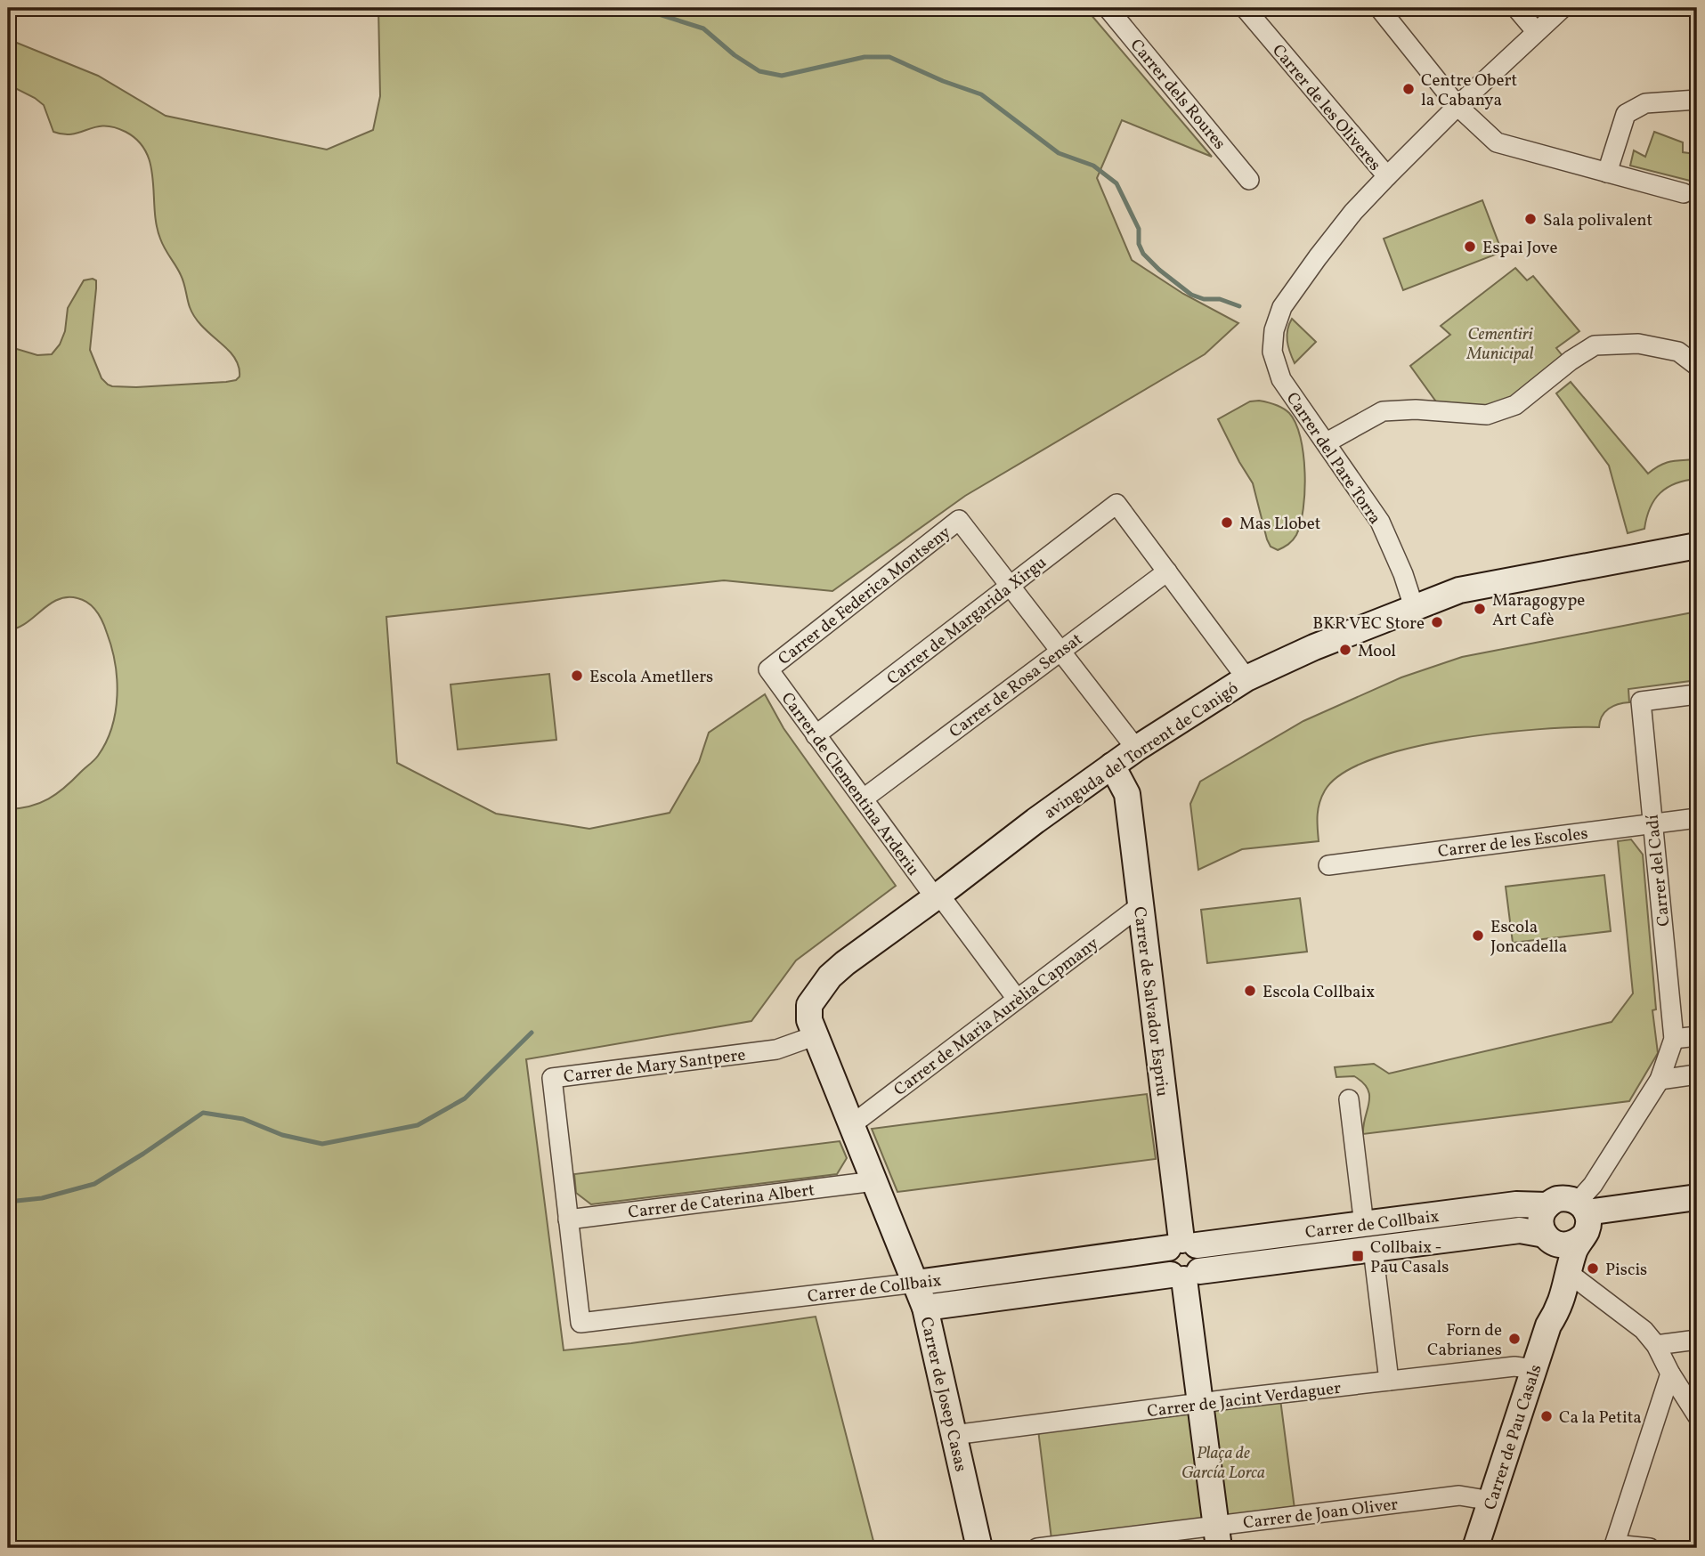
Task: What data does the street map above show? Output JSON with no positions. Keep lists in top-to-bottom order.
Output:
{
  "streets": {
    "street": [
      "Carrer dels Roures",
      "Carrer de les Oliveres",
      "Carrer del Pare Torra",
      "Carrer de Federica Montseny",
      "Carrer de Margarida Xirgu",
      "Carrer de Rosa Sensat",
      "avinguda del Torrent de Canigó",
      "Carrer de Clementina Arderiu",
      "Carrer de les Escoles",
      "Carrer del Cadí",
      "Carrer de Salvador Espriu",
      "Carrer de Maria Aurèlia Capmany",
      "Carrer de Mary Santpere",
      "Carrer de Caterina Albert",
      "Carrer de Collbaix",
      "Carrer de Josep Casas",
      "Carrer de Jacint Verdaguer",
      "Carrer de Pau Casals",
      "Carrer de Joan Oliver"
    ]
  },
  "crossings": [
    ["Carrer de les Oliveres", "Carrer del Pare Torra"],
    ["Carrer del Pare Torra", "avinguda del Torrent de Canigó"],
    ["Carrer de Federica Montseny", "Carrer de Margarida Xirgu"],
    ["Carrer de Federica Montseny", "Carrer de Clementina Arderiu"],
    ["Carrer de Margarida Xirgu", "Carrer de Rosa Sensat"],
    ["Carrer de Margarida Xirgu", "Carrer de Clementina Arderiu"],
    ["Carrer de Rosa Sensat", "Carrer de Clementina Arderiu"],
    ["avinguda del Torrent de Canigó", "Carrer de Clementina Arderiu"],
    ["avinguda del Torrent de Canigó", "Carrer de Salvador Espriu"],
    ["avinguda del Torrent de Canigó", "Carrer de Mary Santpere"],
    ["avinguda del Torrent de Canigó", "Carrer de Josep Casas"],
    ["Carrer de Clementina Arderiu", "Carrer de Maria Aurèlia Capmany"],
    ["Carrer de les Escoles", "Carrer del Cadí"],
    ["Carrer de Salvador Espriu", "Carrer de Maria Aurèlia Capmany"],
    ["Carrer de Salvador Espriu", "Carrer de Collbaix"],
    ["Carrer de Maria Aurèlia Capmany", "Carrer de Josep Casas"],
    ["Carrer de Mary Santpere", "Carrer de Caterina Albert"],
    ["Carrer de Mary Santpere", "Carrer de Collbaix"],
    ["Carrer de Mary Santpere", "Carrer de Josep Casas"],
    ["Carrer de Caterina Albert", "Carrer de Josep Casas"],
    ["Carrer de Collbaix", "Carrer de Josep Casas"],
    ["Carrer de Collbaix", "Carrer de Pau Casals"],
    ["Carrer de Josep Casas", "Carrer de Jacint Verdaguer"],
    ["Carrer de Jacint Verdaguer", "Carrer de Pau Casals"],
    ["Carrer de Pau Casals", "Carrer de Joan Oliver"]
  ],
  "parks": ["Cementiri Municipal", "Plaça de García Lorca"],
  "places": {
    "other": [
      "Centre Obert la Cabanya",
      "Sala polivalent",
      "Espai Jove",
      "Mas Llobet",
      "Maragogype Art Cafè",
      "BKR VEC Store",
      "Mool",
      "Escola Ametllers",
      "Escola Joncadella",
      "Escola Collbaix",
      "Piscis",
      "Forn de Cabrianes",
      "Ca la Petita"
    ],
    "transit": ["Collbaix - Pau Casals"]
  }
}
